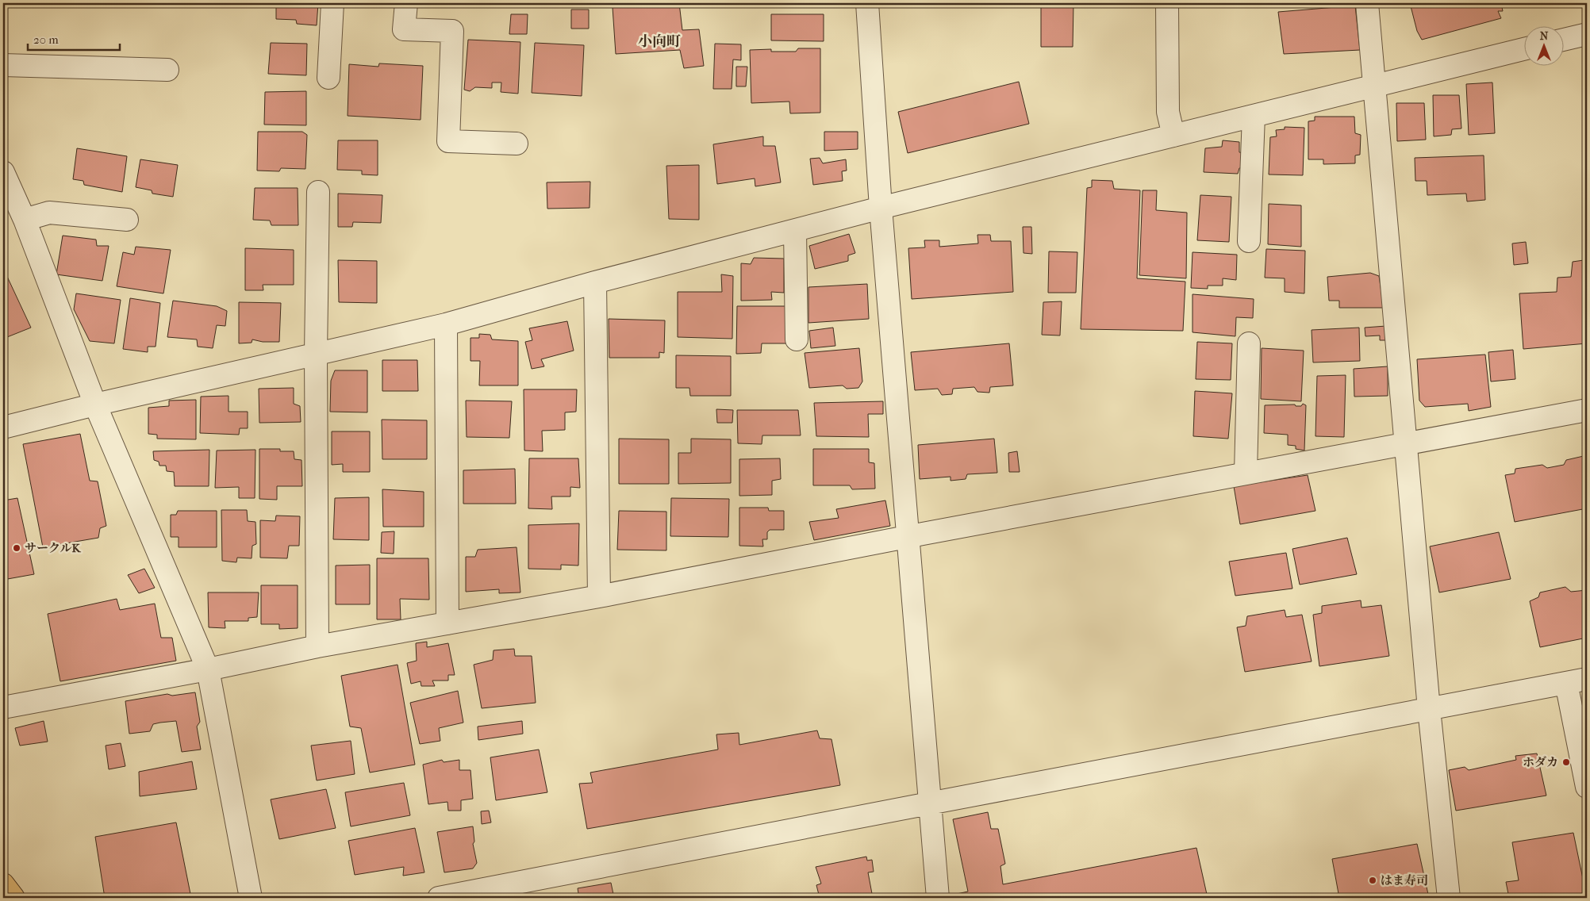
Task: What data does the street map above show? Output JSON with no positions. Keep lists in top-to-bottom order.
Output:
{
  "districts": ["小向町"],
  "places": ["サークルK", "ホダカ", "はま寿司"],
  "scale_bar": "20 m",
  "north": "top"
}
